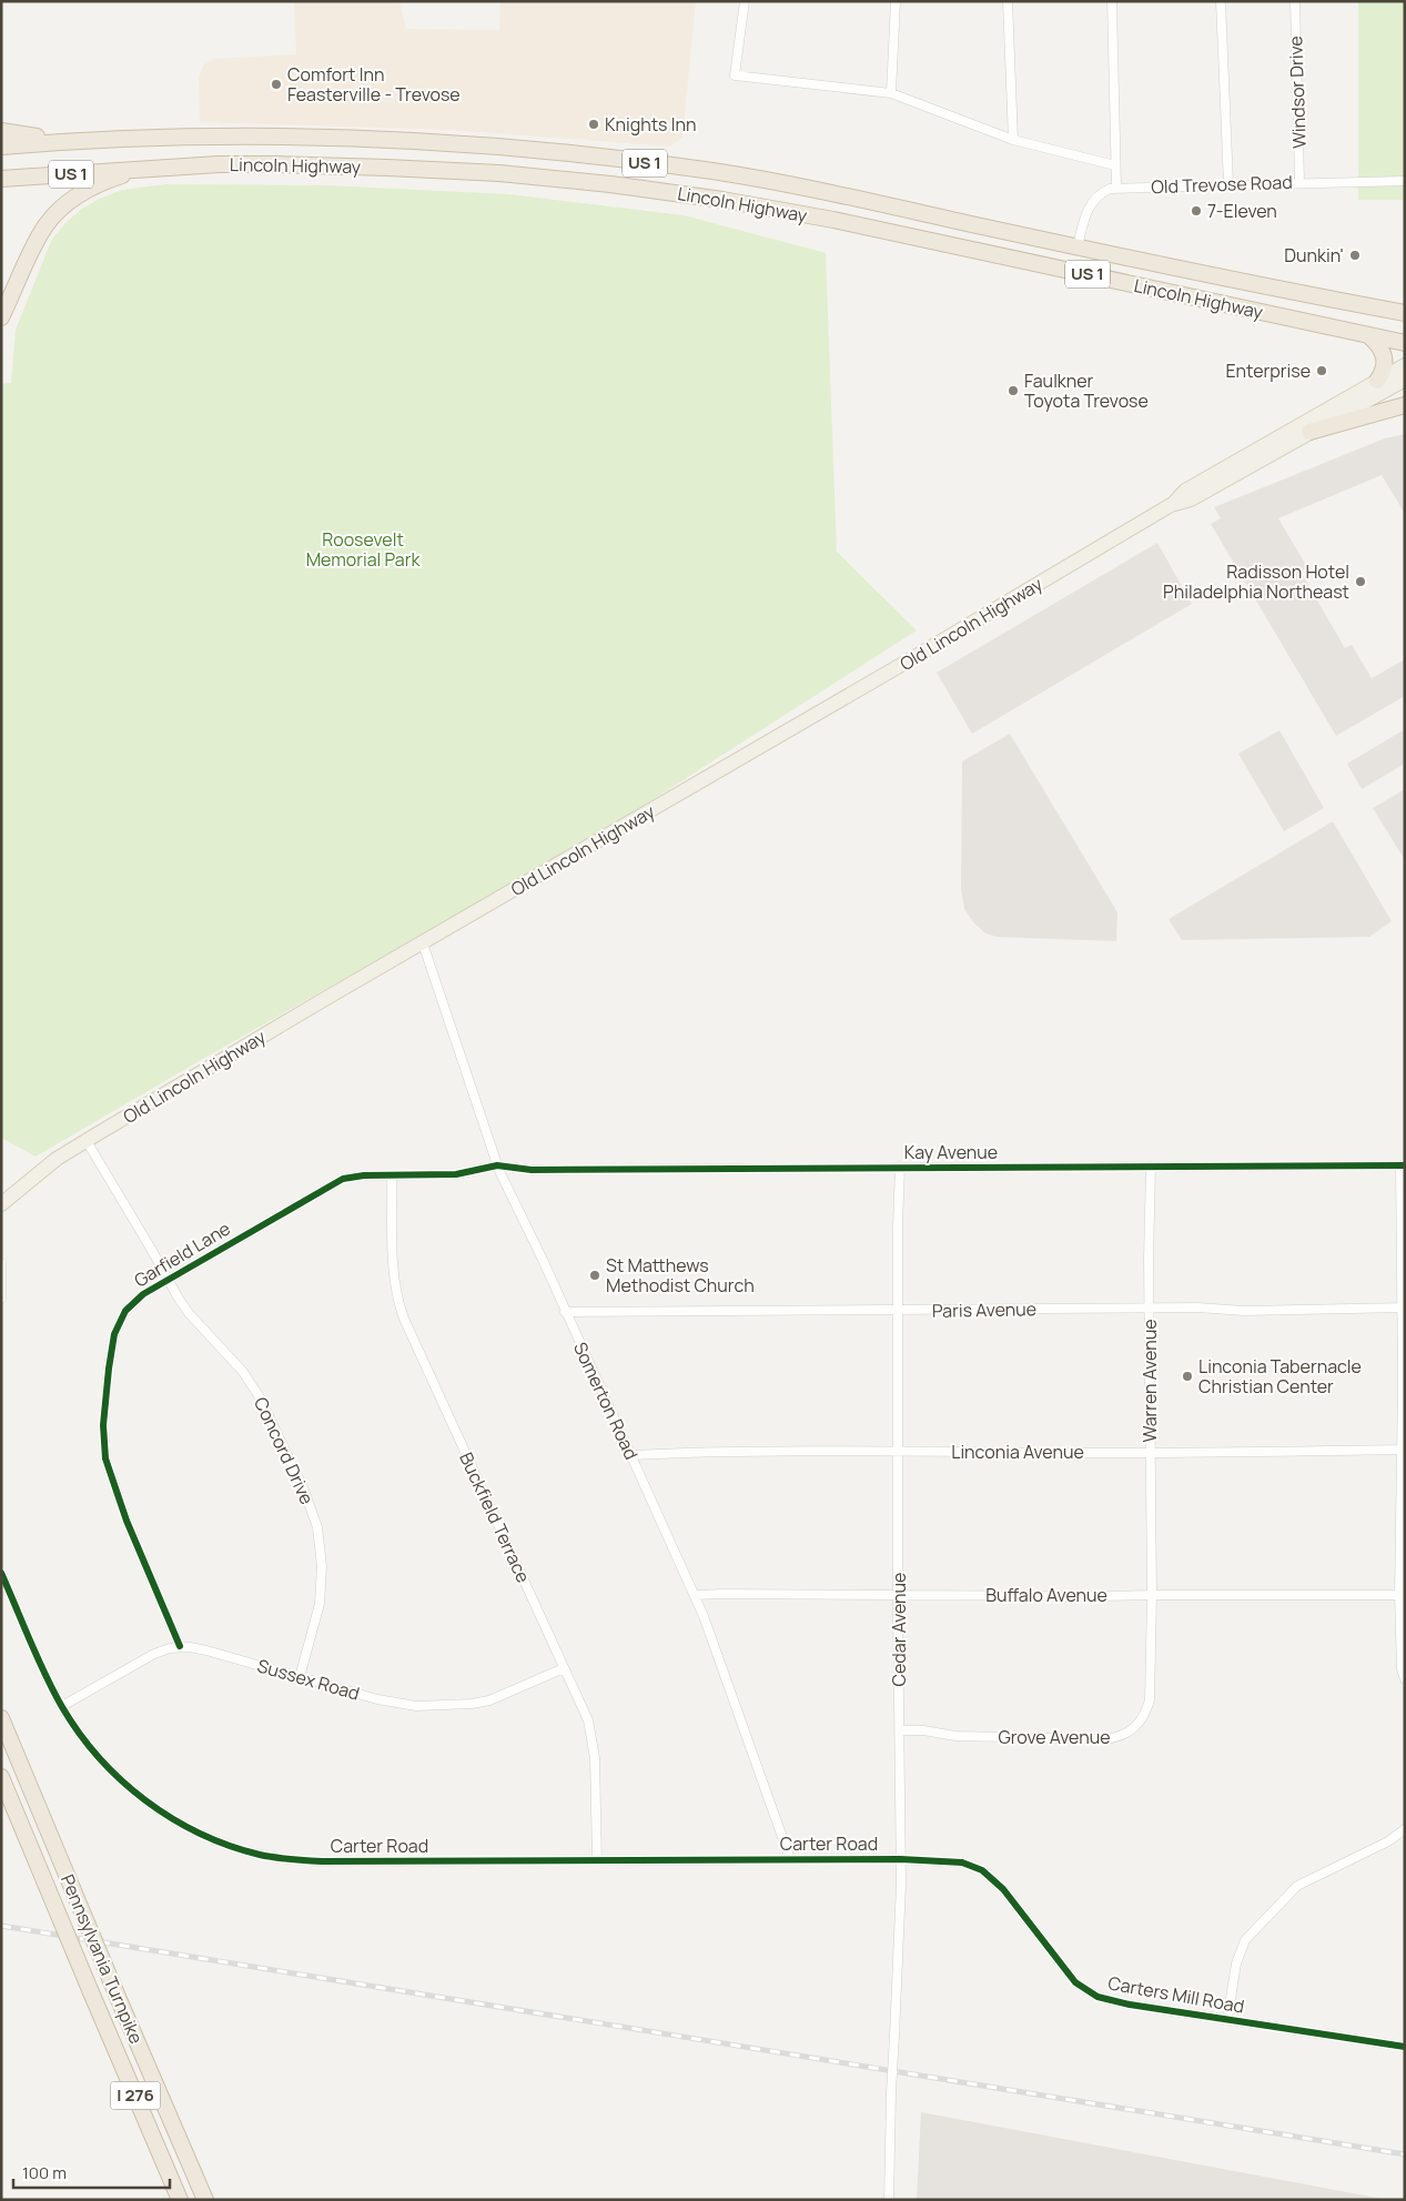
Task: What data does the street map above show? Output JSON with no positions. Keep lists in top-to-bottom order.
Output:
{
  "streets": {
    "highway": [
      "US 1",
      "Lincoln Highway",
      "Pennsylvania Turnpike",
      "I 276"
    ],
    "main road": ["Old Lincoln Highway"],
    "street": [
      "Windsor Drive",
      "Old Trevose Road",
      "Kay Avenue",
      "Garfield Lane",
      "Paris Avenue",
      "Warren Avenue",
      "Somerton Road",
      "Concord Drive",
      "Linconia Avenue",
      "Buckfield Terrace",
      "Buffalo Avenue",
      "Cedar Avenue",
      "Sussex Road",
      "Grove Avenue",
      "Carter Road",
      "Carters Mill Road"
    ]
  },
  "crossings": [
    ["Windsor Drive", "Old Trevose Road"],
    ["Old Lincoln Highway", "Somerton Road"],
    ["Old Lincoln Highway", "Concord Drive"],
    ["Kay Avenue", "Garfield Lane"],
    ["Kay Avenue", "Warren Avenue"],
    ["Kay Avenue", "Somerton Road"],
    ["Kay Avenue", "Cedar Avenue"],
    ["Garfield Lane", "Somerton Road"],
    ["Garfield Lane", "Concord Drive"],
    ["Garfield Lane", "Buckfield Terrace"],
    ["Garfield Lane", "Sussex Road"],
    ["Paris Avenue", "Warren Avenue"],
    ["Paris Avenue", "Somerton Road"],
    ["Paris Avenue", "Cedar Avenue"],
    ["Warren Avenue", "Linconia Avenue"],
    ["Warren Avenue", "Buffalo Avenue"],
    ["Warren Avenue", "Grove Avenue"],
    ["Somerton Road", "Linconia Avenue"],
    ["Somerton Road", "Buffalo Avenue"],
    ["Somerton Road", "Carter Road"],
    ["Concord Drive", "Sussex Road"],
    ["Linconia Avenue", "Cedar Avenue"],
    ["Buckfield Terrace", "Sussex Road"],
    ["Buckfield Terrace", "Carter Road"],
    ["Buffalo Avenue", "Cedar Avenue"],
    ["Buffalo Avenue", "Grove Avenue"],
    ["Cedar Avenue", "Grove Avenue"],
    ["Cedar Avenue", "Carter Road"],
    ["Cedar Avenue", "Carters Mill Road"],
    ["Sussex Road", "Carter Road"],
    ["Carter Road", "Carters Mill Road"]
  ],
  "parks": ["Roosevelt Memorial Park"],
  "places": [
    "Comfort Inn Feasterville - Trevose",
    "Knights Inn",
    "7-Eleven",
    "Dunkin'",
    "Enterprise",
    "Faulkner Toyota Trevose",
    "Radisson Hotel Philadelphia Northeast",
    "St Matthews Methodist Church",
    "Linconia Tabernacle Christian Center"
  ],
  "scale_bar": "100 m"
}
